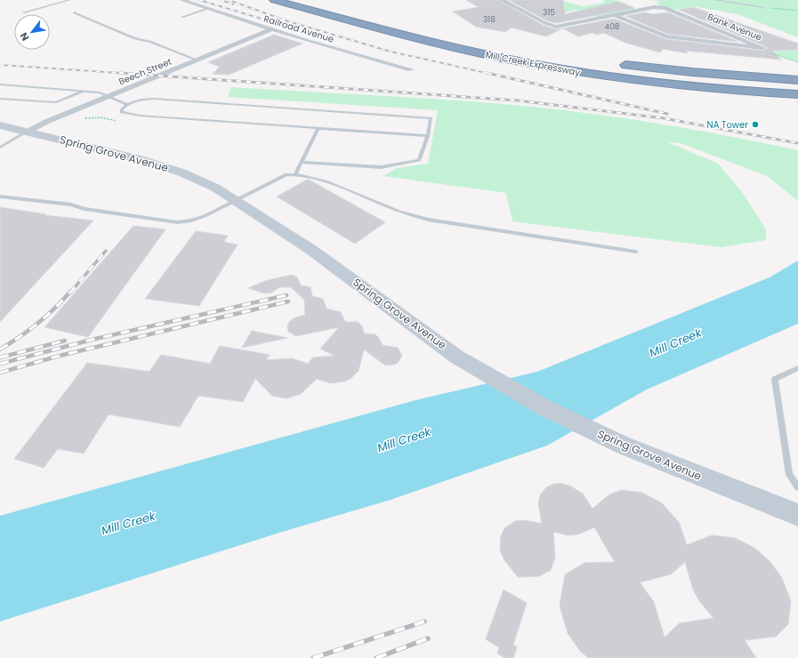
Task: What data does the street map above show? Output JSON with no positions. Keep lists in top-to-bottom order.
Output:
{
  "streets": {
    "highway": ["Mill Creek Expressway"],
    "main road": ["Spring Grove Avenue"],
    "street": ["Bank Avenue", "Railroad Avenue", "Beech Street"]
  },
  "crossings": [
    ["Railroad Avenue", "Beech Street"],
    ["Beech Street", "Spring Grove Avenue"]
  ],
  "water": ["Mill Creek"],
  "places": ["NA Tower"],
  "house_numbers": ["315", "318", "408"],
  "north": "bottom left"
}
